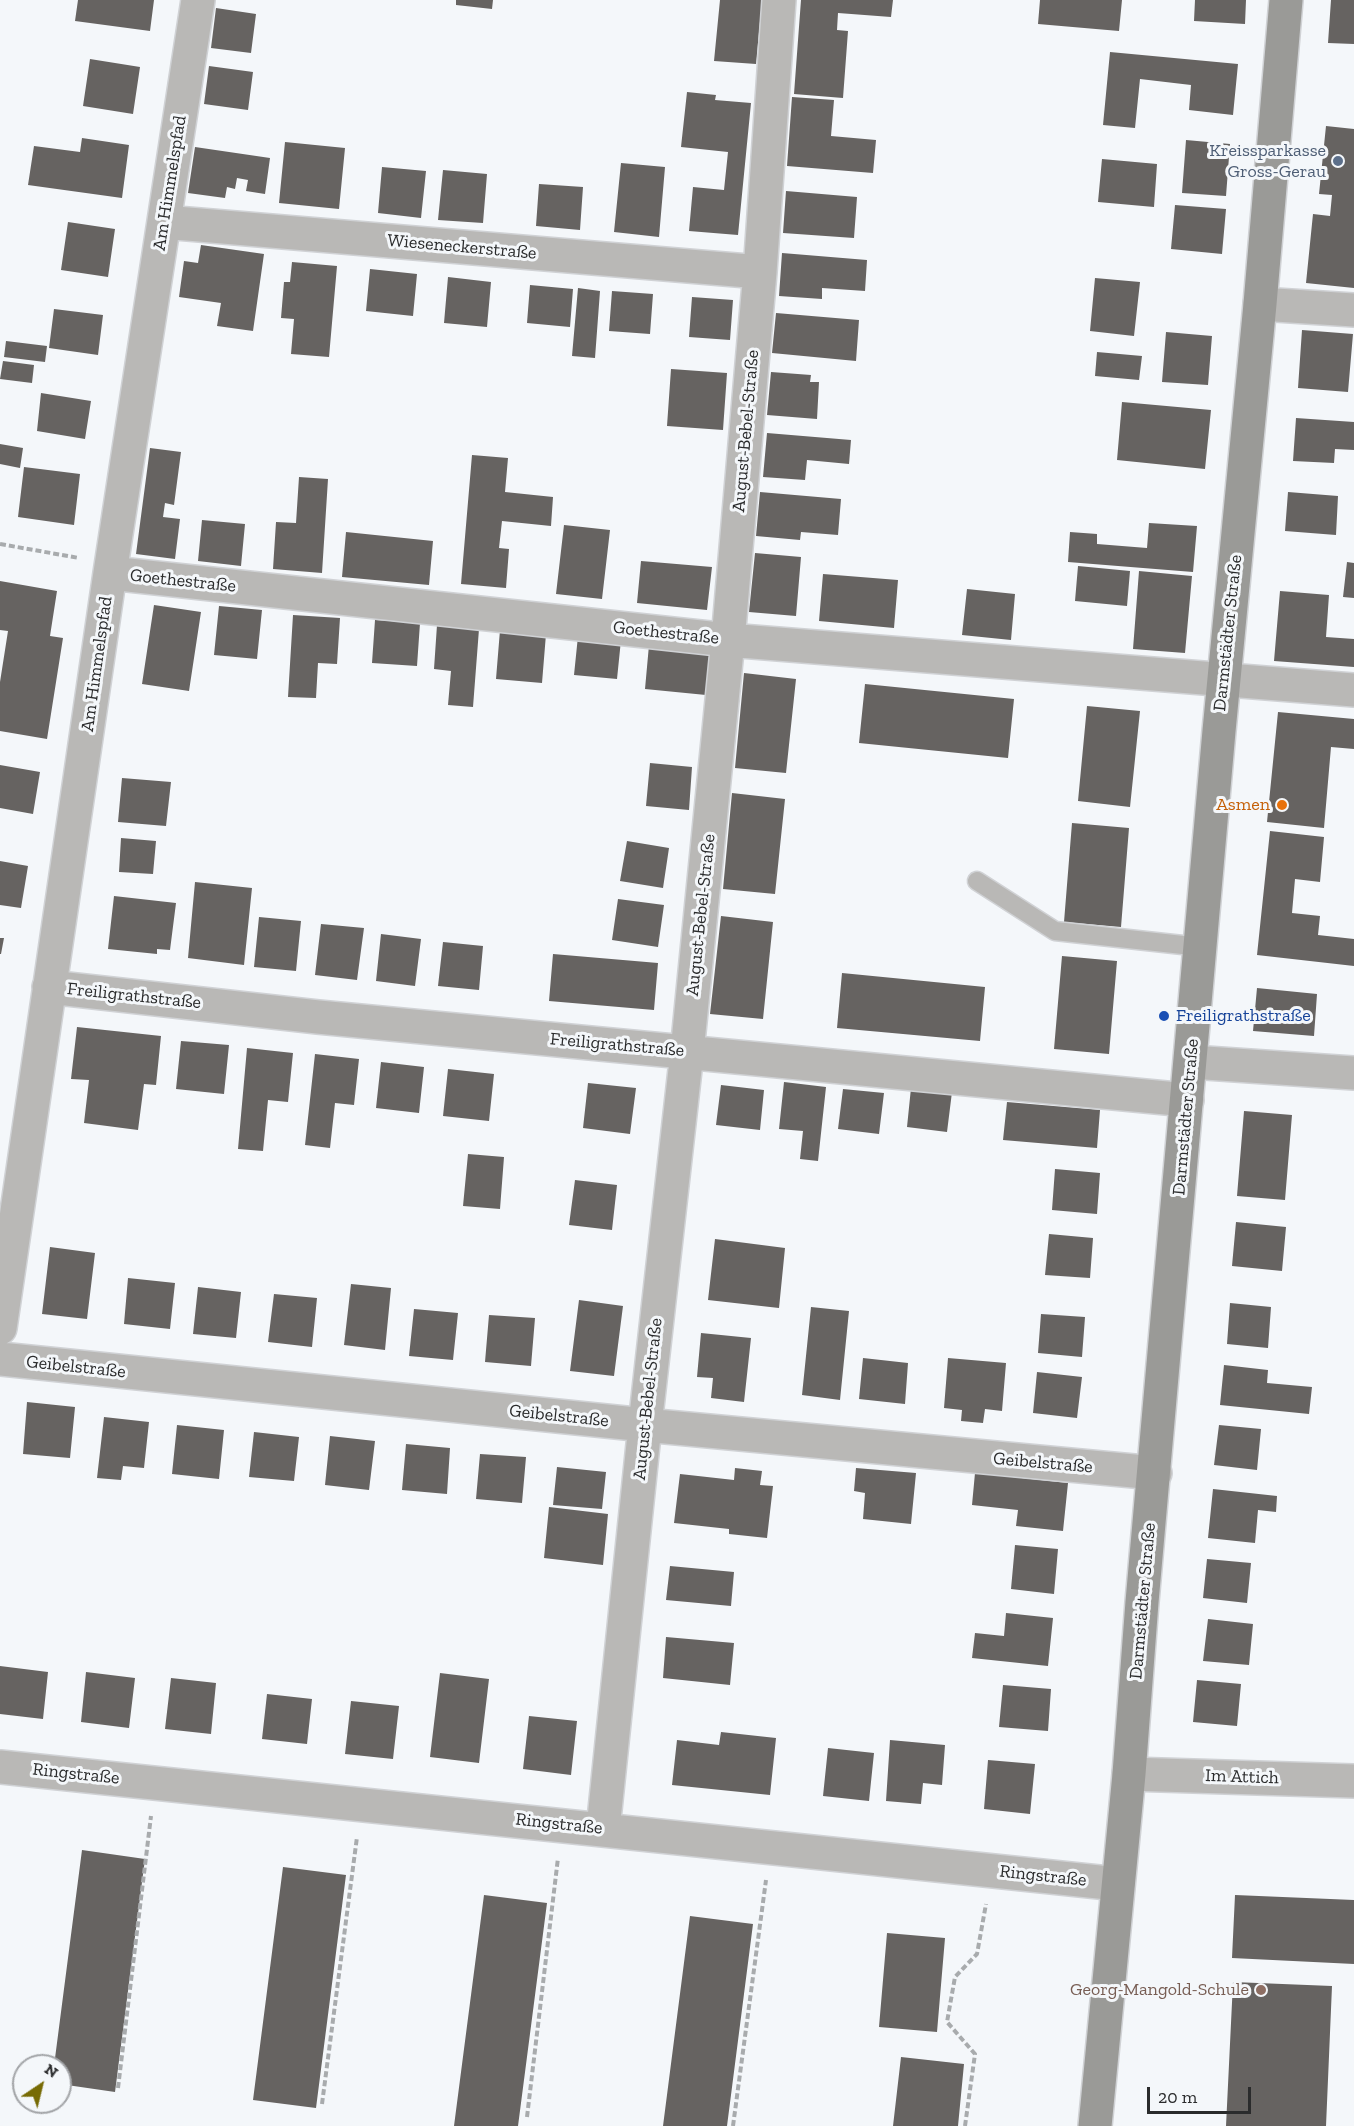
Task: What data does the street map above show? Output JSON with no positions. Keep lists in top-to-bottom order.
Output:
{
  "streets": {
    "main road": ["Darmstädter Straße"],
    "street": [
      "Am Himmelspfad",
      "Wieseneckerstraße",
      "August-Bebel-Straße",
      "Goethestraße",
      "Freiligrathstraße",
      "Geibelstraße",
      "Ringstraße",
      "Im Attich"
    ]
  },
  "crossings": [
    ["Am Himmelspfad", "Wieseneckerstraße"],
    ["Am Himmelspfad", "Goethestraße"],
    ["Am Himmelspfad", "Freiligrathstraße"],
    ["Wieseneckerstraße", "August-Bebel-Straße"],
    ["August-Bebel-Straße", "Goethestraße"],
    ["August-Bebel-Straße", "Freiligrathstraße"],
    ["August-Bebel-Straße", "Geibelstraße"],
    ["August-Bebel-Straße", "Ringstraße"],
    ["Goethestraße", "Darmstädter Straße"],
    ["Darmstädter Straße", "Freiligrathstraße"],
    ["Darmstädter Straße", "Geibelstraße"],
    ["Darmstädter Straße", "Ringstraße"],
    ["Darmstädter Straße", "Im Attich"]
  ],
  "places": [
    "Kreissparkasse Gross-Gerau",
    "Asmen",
    "Freiligrathstraße",
    "Georg-Mangold-Schule"
  ],
  "scale_bar": "20 m",
  "north": "top right"
}
